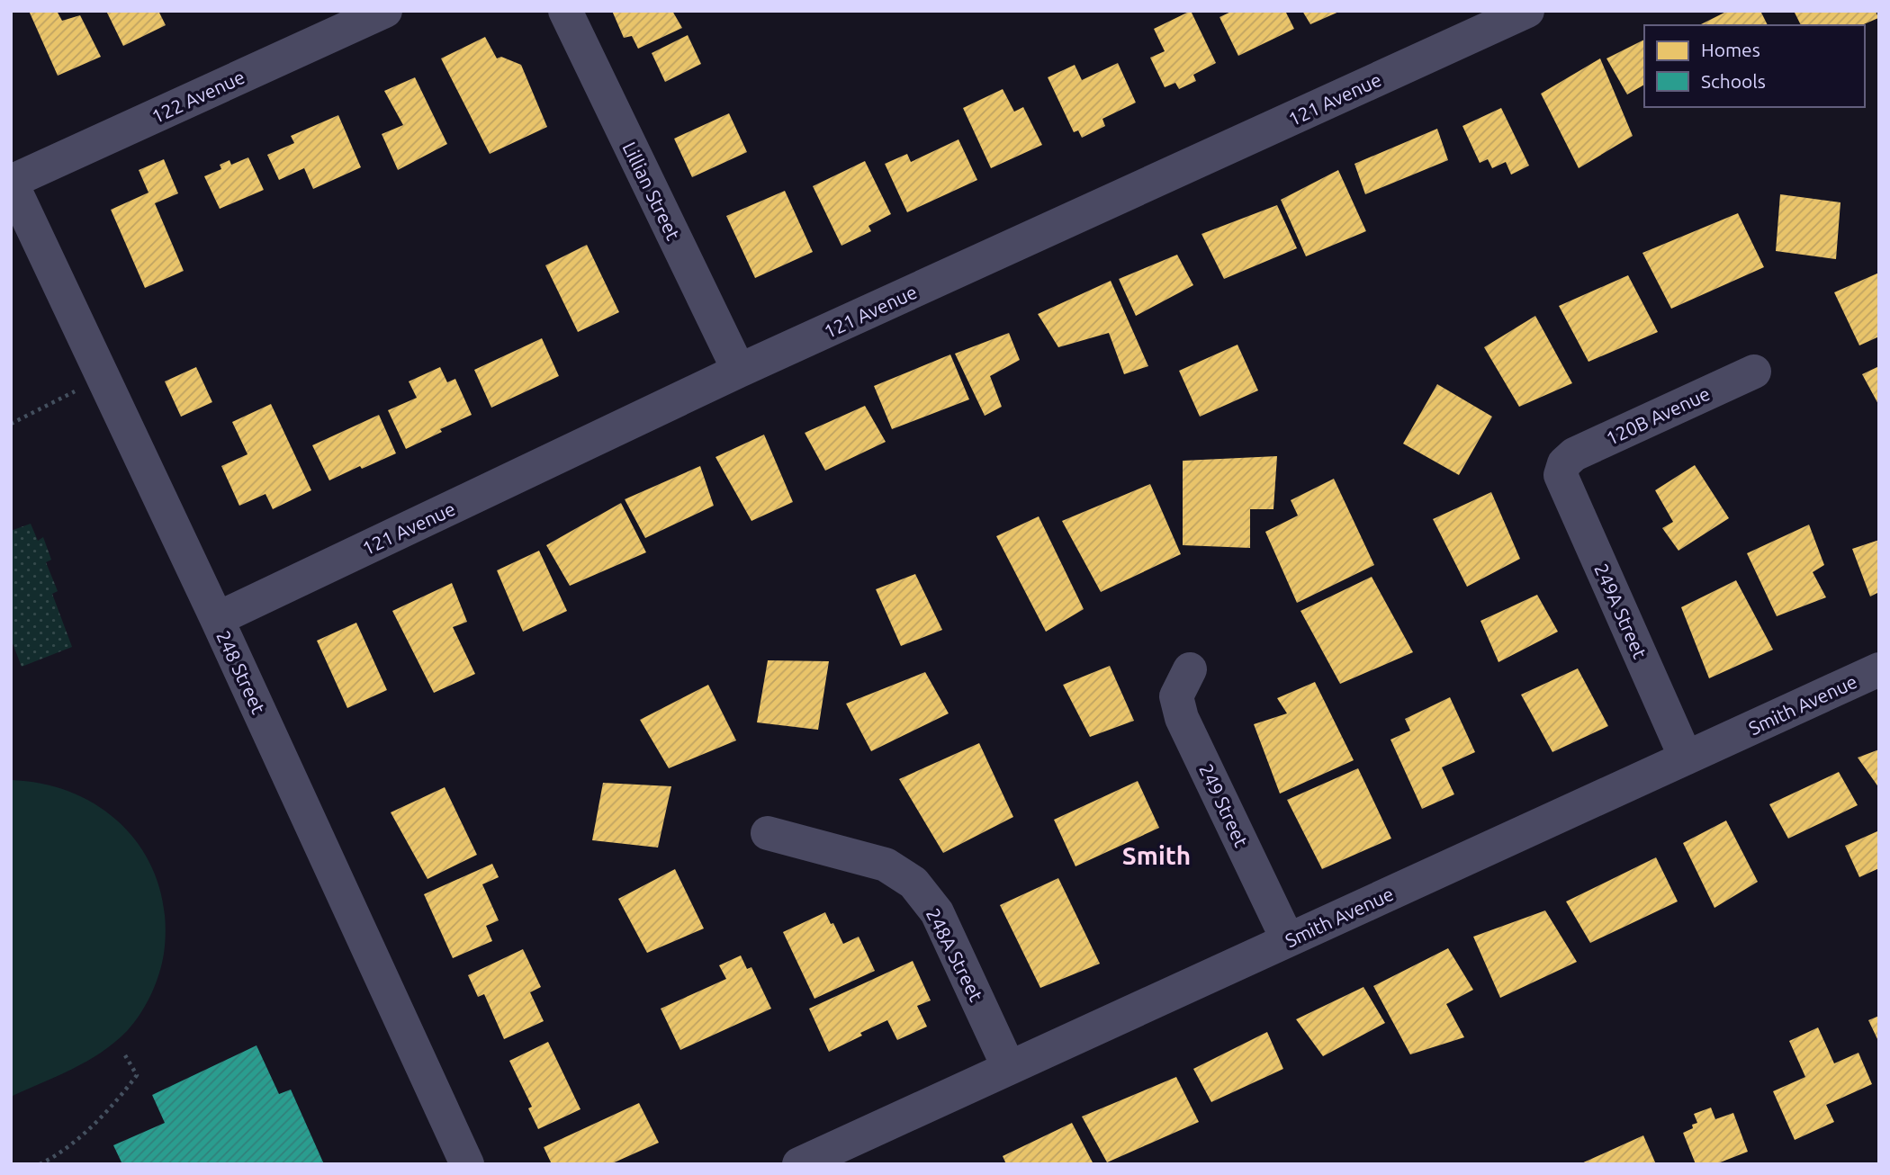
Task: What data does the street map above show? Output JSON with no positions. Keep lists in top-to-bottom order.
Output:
{
  "streets": {
    "street": [
      "122 Avenue",
      "121 Avenue",
      "Lillian Street",
      "120B Avenue",
      "249A Street",
      "248 Street",
      "Smith Avenue",
      "249 Street",
      "248A Street"
    ]
  },
  "crossings": [
    ["122 Avenue", "248 Street"],
    ["121 Avenue", "Lillian Street"],
    ["121 Avenue", "248 Street"],
    ["120B Avenue", "249A Street"],
    ["249A Street", "Smith Avenue"],
    ["Smith Avenue", "249 Street"],
    ["Smith Avenue", "248A Street"]
  ],
  "districts": ["Smith"],
  "legend": ["Homes", "Schools"]
}
